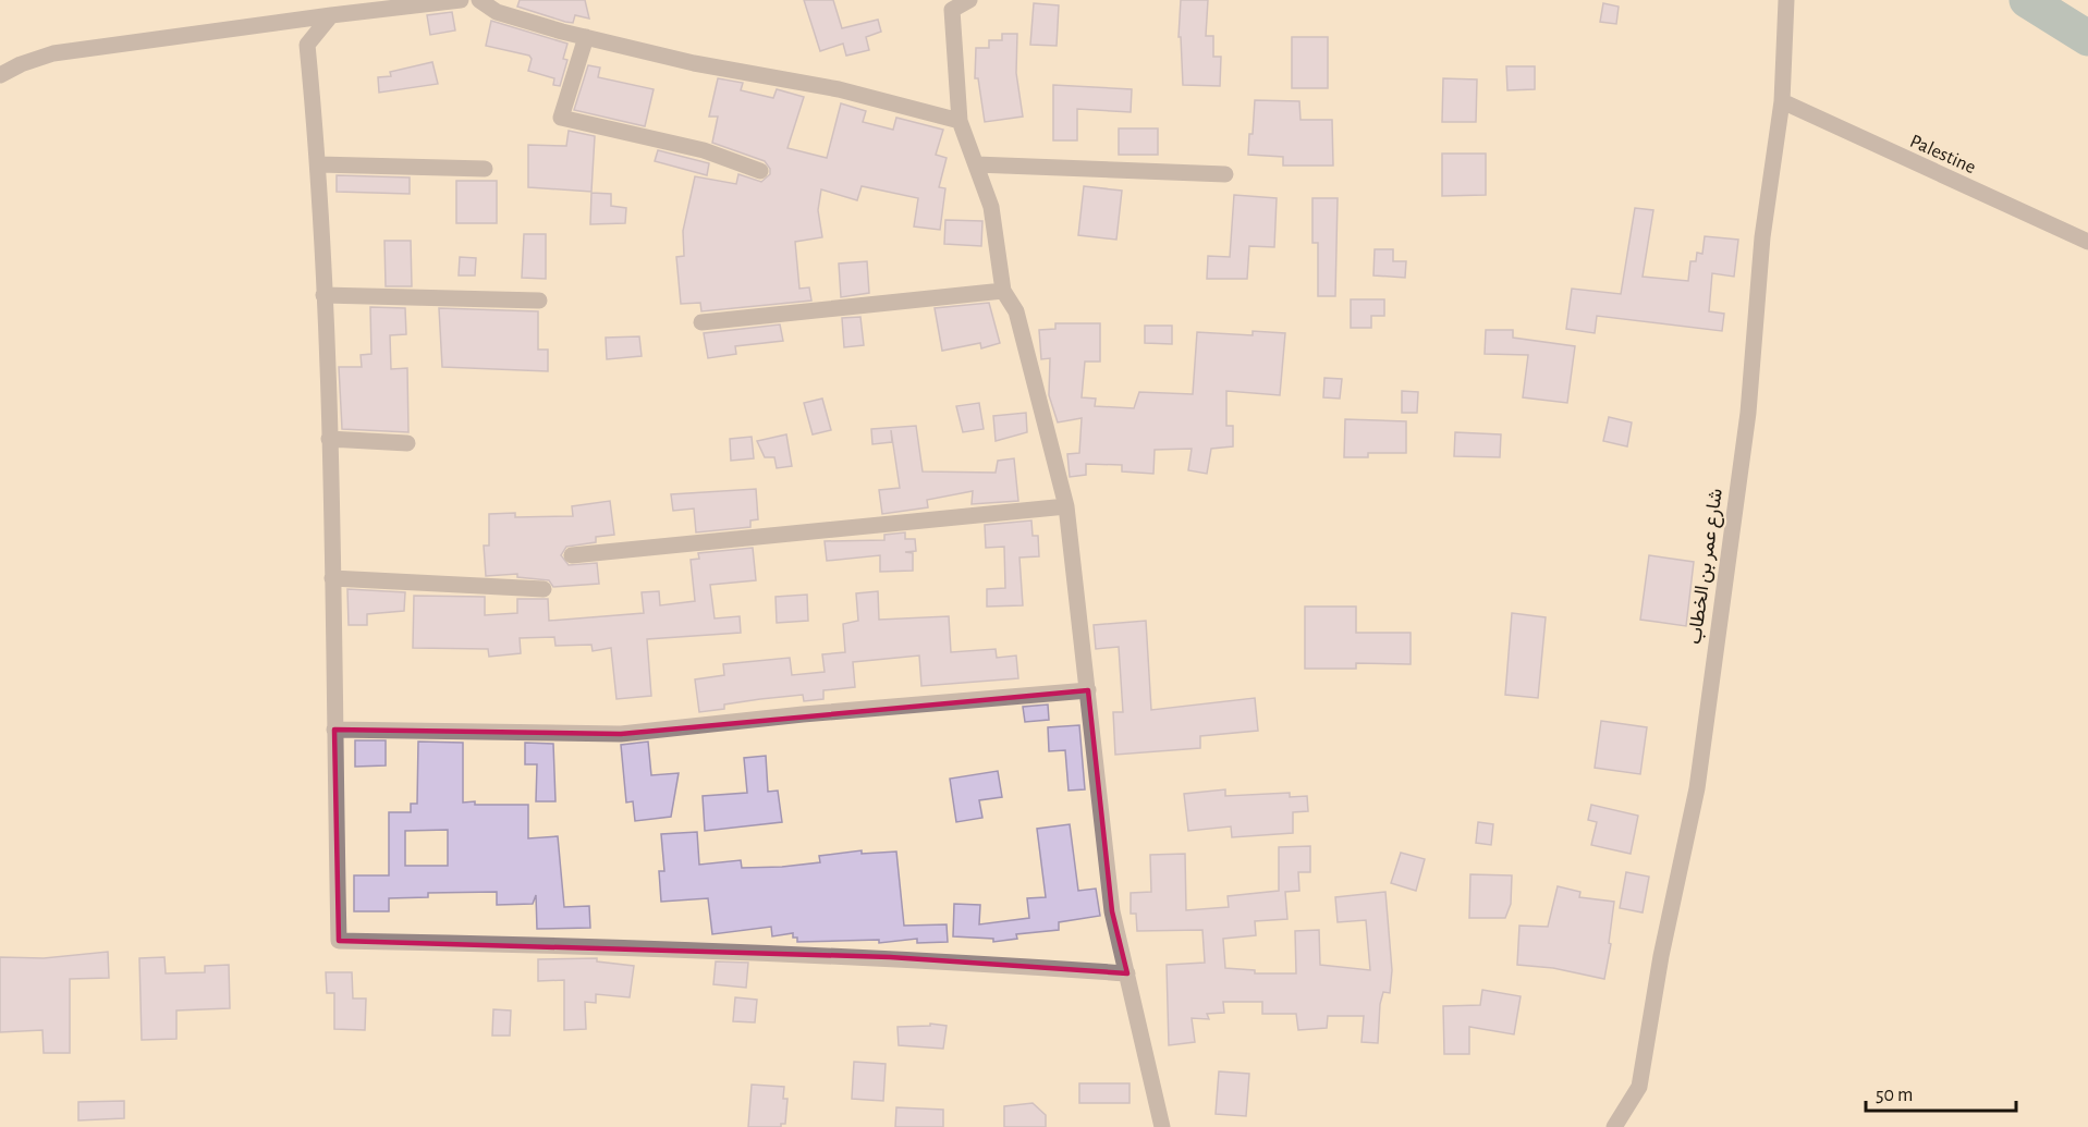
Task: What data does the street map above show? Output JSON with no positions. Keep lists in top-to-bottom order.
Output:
{
  "streets": {
    "street": ["Palestine", "شارع عمر بن الخطاب"]
  },
  "crossings": [
    ["Palestine", "شارع عمر بن الخطاب"]
  ],
  "scale_bar": "50 m"
}
